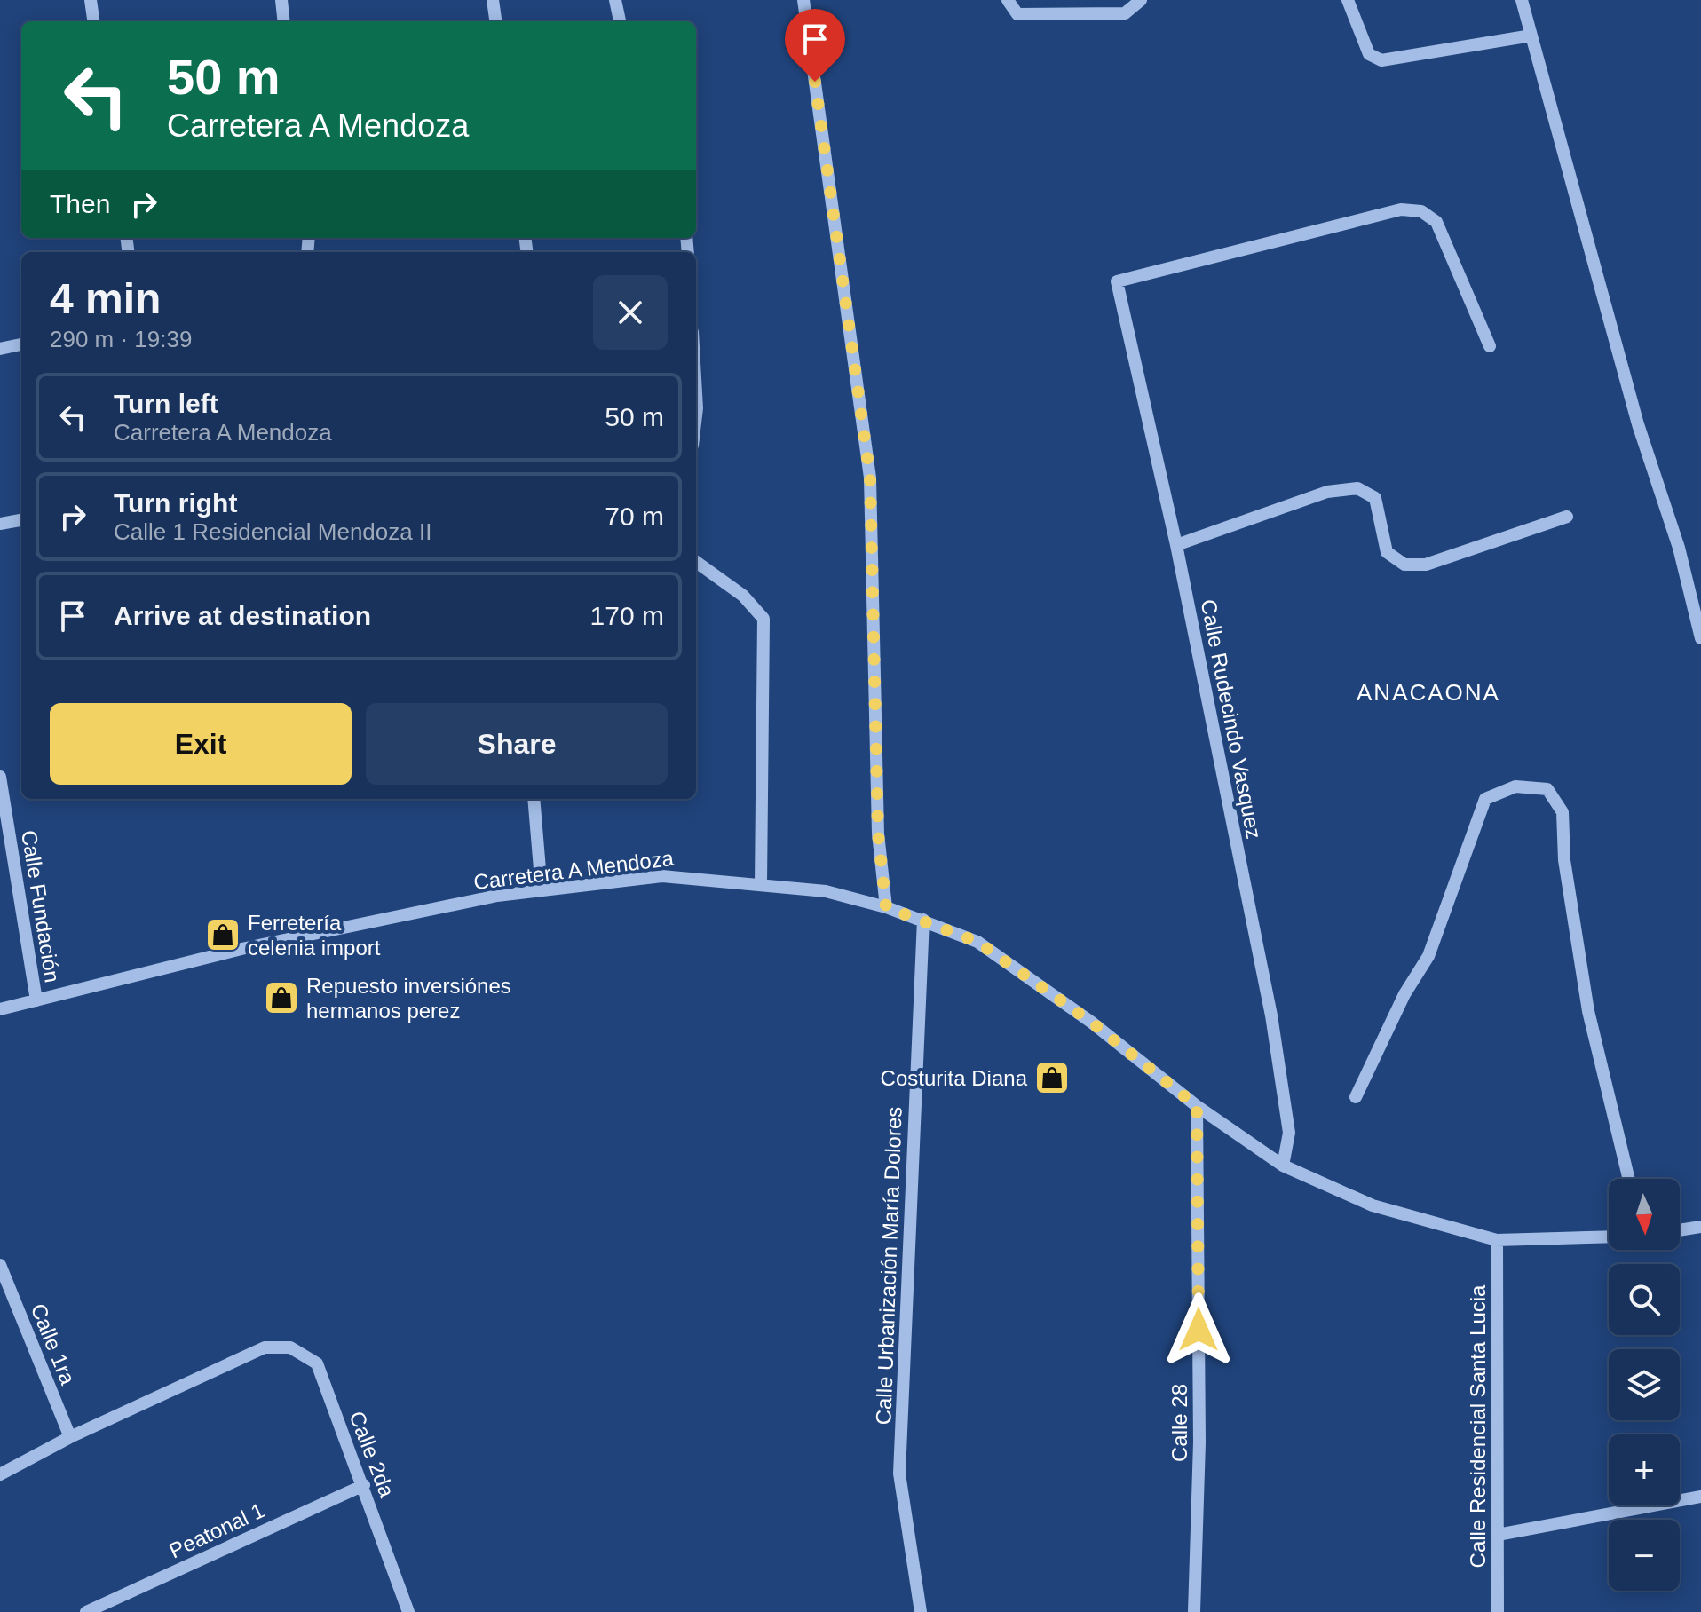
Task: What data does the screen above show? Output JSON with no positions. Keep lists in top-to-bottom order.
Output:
{
  "streets": {
    "street": [
      "Calle Rudecindo Vasquez",
      "Carretera A Mendoza",
      "Calle Fundación",
      "Calle Urbanización María Dolores",
      "Calle 1ra",
      "Calle 28",
      "Calle Residencial Santa Lucia",
      "Calle 2da",
      "Peatonal 1"
    ]
  },
  "crossings": [
    ["Calle Rudecindo Vasquez", "Carretera A Mendoza"],
    ["Carretera A Mendoza", "Calle Fundación"],
    ["Carretera A Mendoza", "Calle Urbanización María Dolores"],
    ["Carretera A Mendoza", "Calle 28"],
    ["Carretera A Mendoza", "Calle Residencial Santa Lucia"],
    ["Calle 1ra", "Calle 2da"],
    ["Calle 2da", "Peatonal 1"]
  ],
  "districts": ["ANACAONA"],
  "places": {
    "shop": ["Ferretería celenia import", "Repuesto inversiónes hermanos perez", "Costurita Diana"]
  },
  "north": "bottom",
  "page": {
    "turn": ["50 m", "Carretera A Mendoza"],
    "then": "Then",
    "heading": ["4 min", "290 m · 19:39"],
    "list": [
      {
        "name": "Turn left",
        "note": "Carretera A Mendoza",
        "value": "50 m"
      },
      {
        "name": "Turn right",
        "note": "Calle 1 Residencial Mendoza II",
        "value": "70 m"
      },
      {
        "name": "Arrive at destination",
        "value": "170 m"
      }
    ],
    "buttons": ["Exit", "Share"],
    "map_buttons": ["+", "−"]
  }
}
